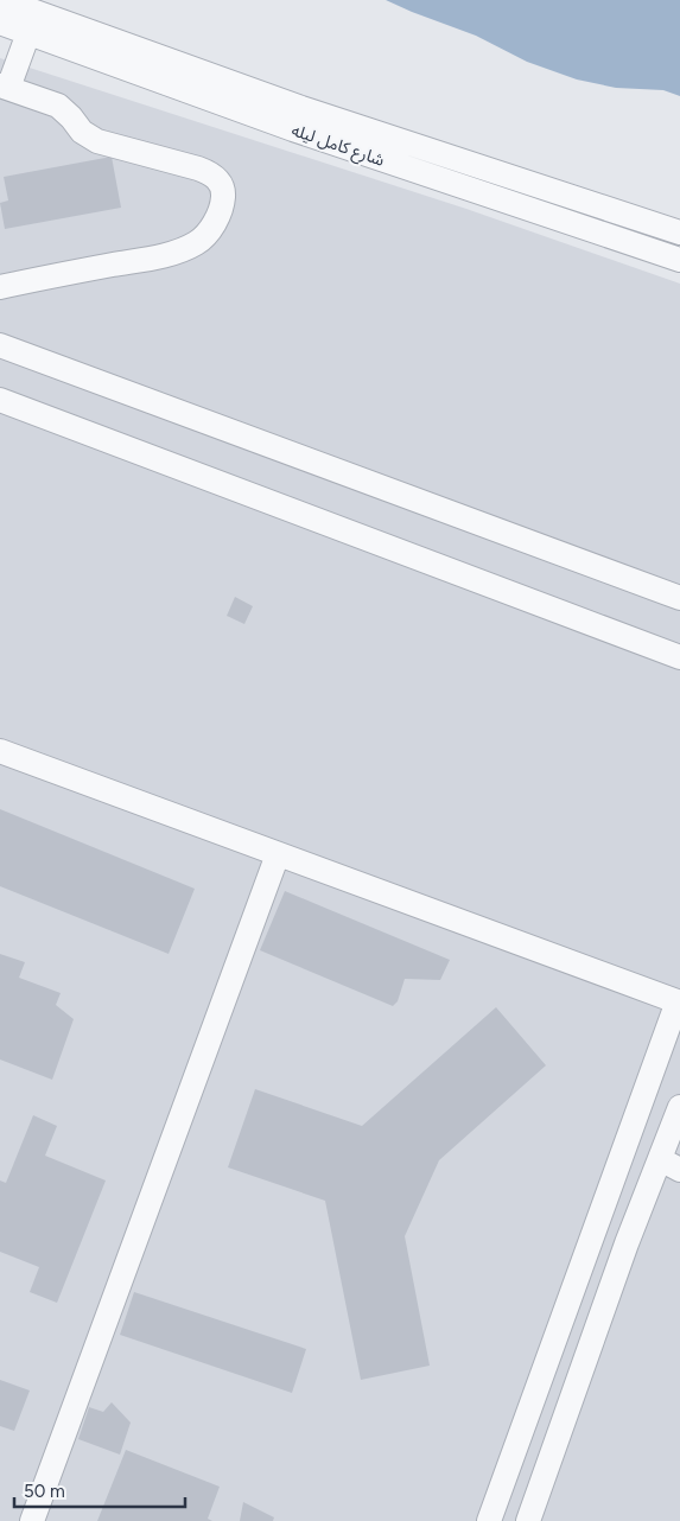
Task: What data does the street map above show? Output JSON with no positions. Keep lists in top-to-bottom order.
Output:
{
  "streets": {
    "street": ["شارع كامل ليله"]
  },
  "scale_bar": "50 m"
}
